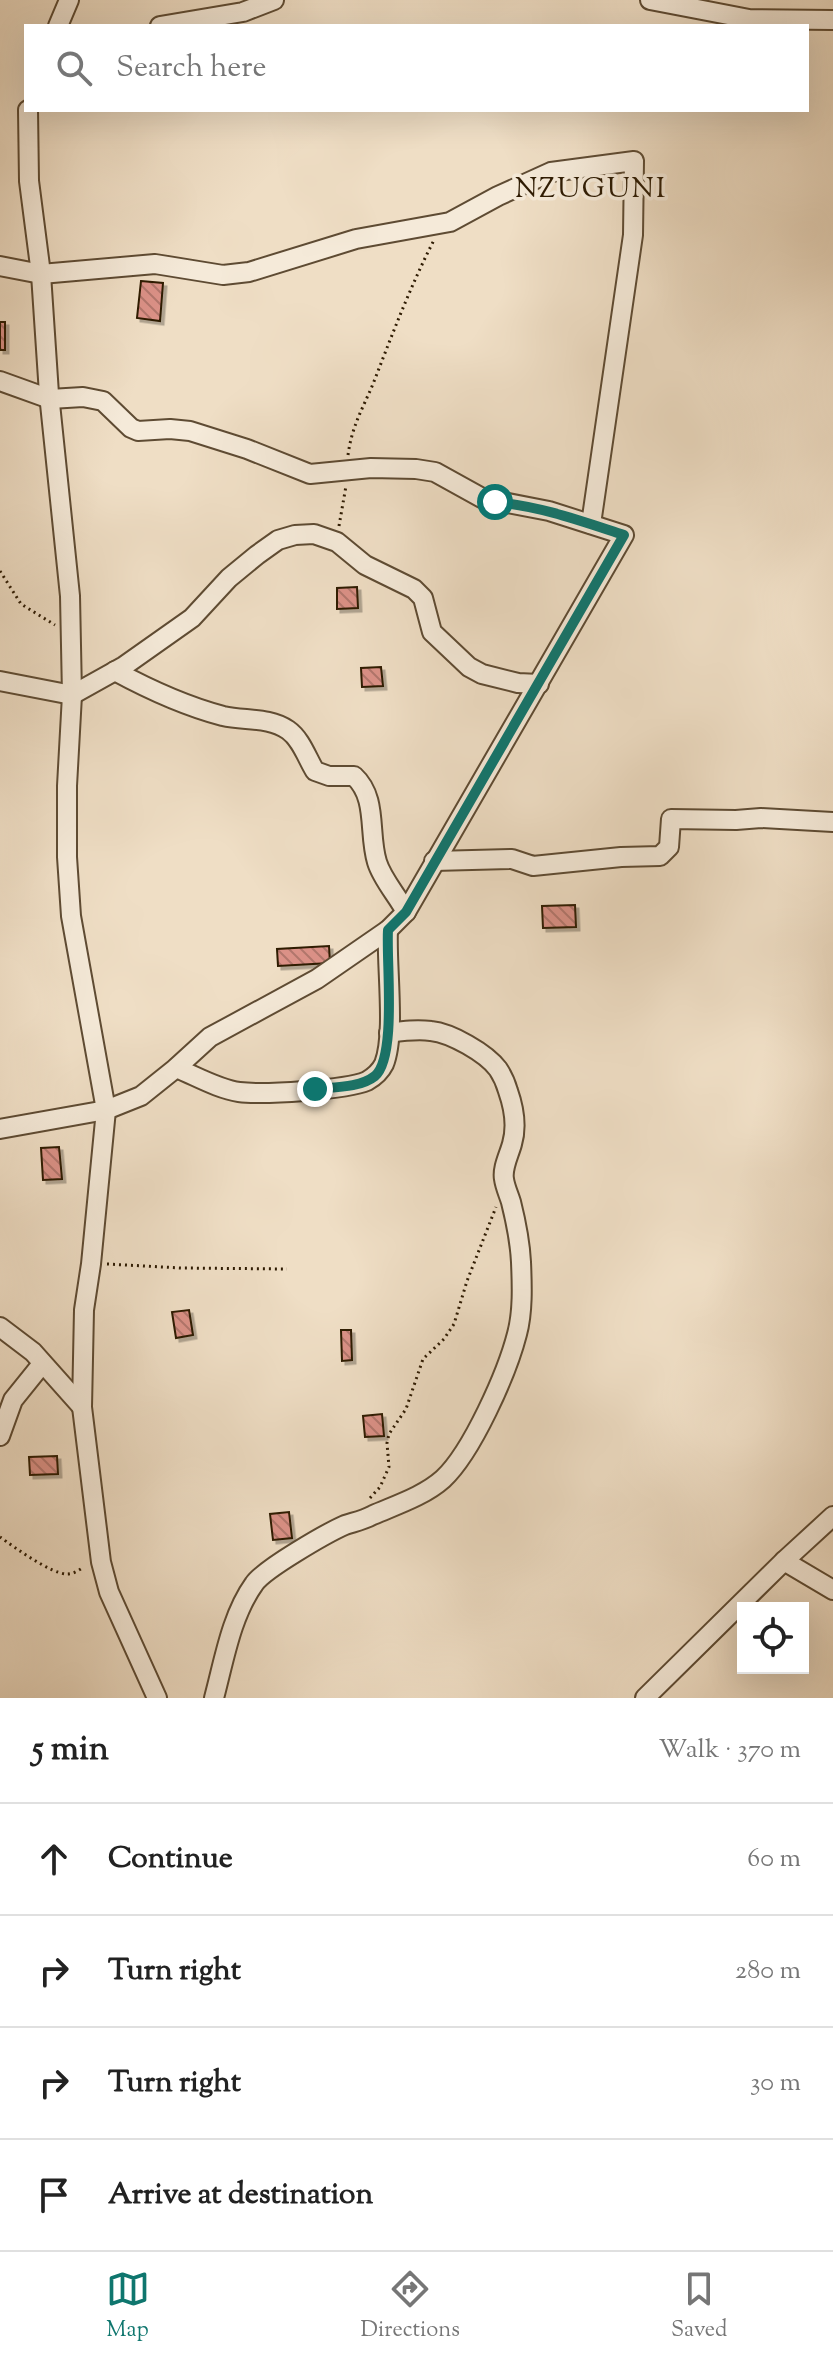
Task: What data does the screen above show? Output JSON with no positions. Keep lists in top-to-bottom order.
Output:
{
  "districts": ["NZUGUNI"],
  "page": {
    "search": "Search here",
    "heading": ["5 min", "Walk · 370 m"],
    "list": [
      ["Continue", "60 m"],
      ["Turn right", "280 m"],
      ["Turn right", "30 m"],
      "Arrive at destination"
    ],
    "nav": ["Map", "Directions", "Saved"]
  }
}
